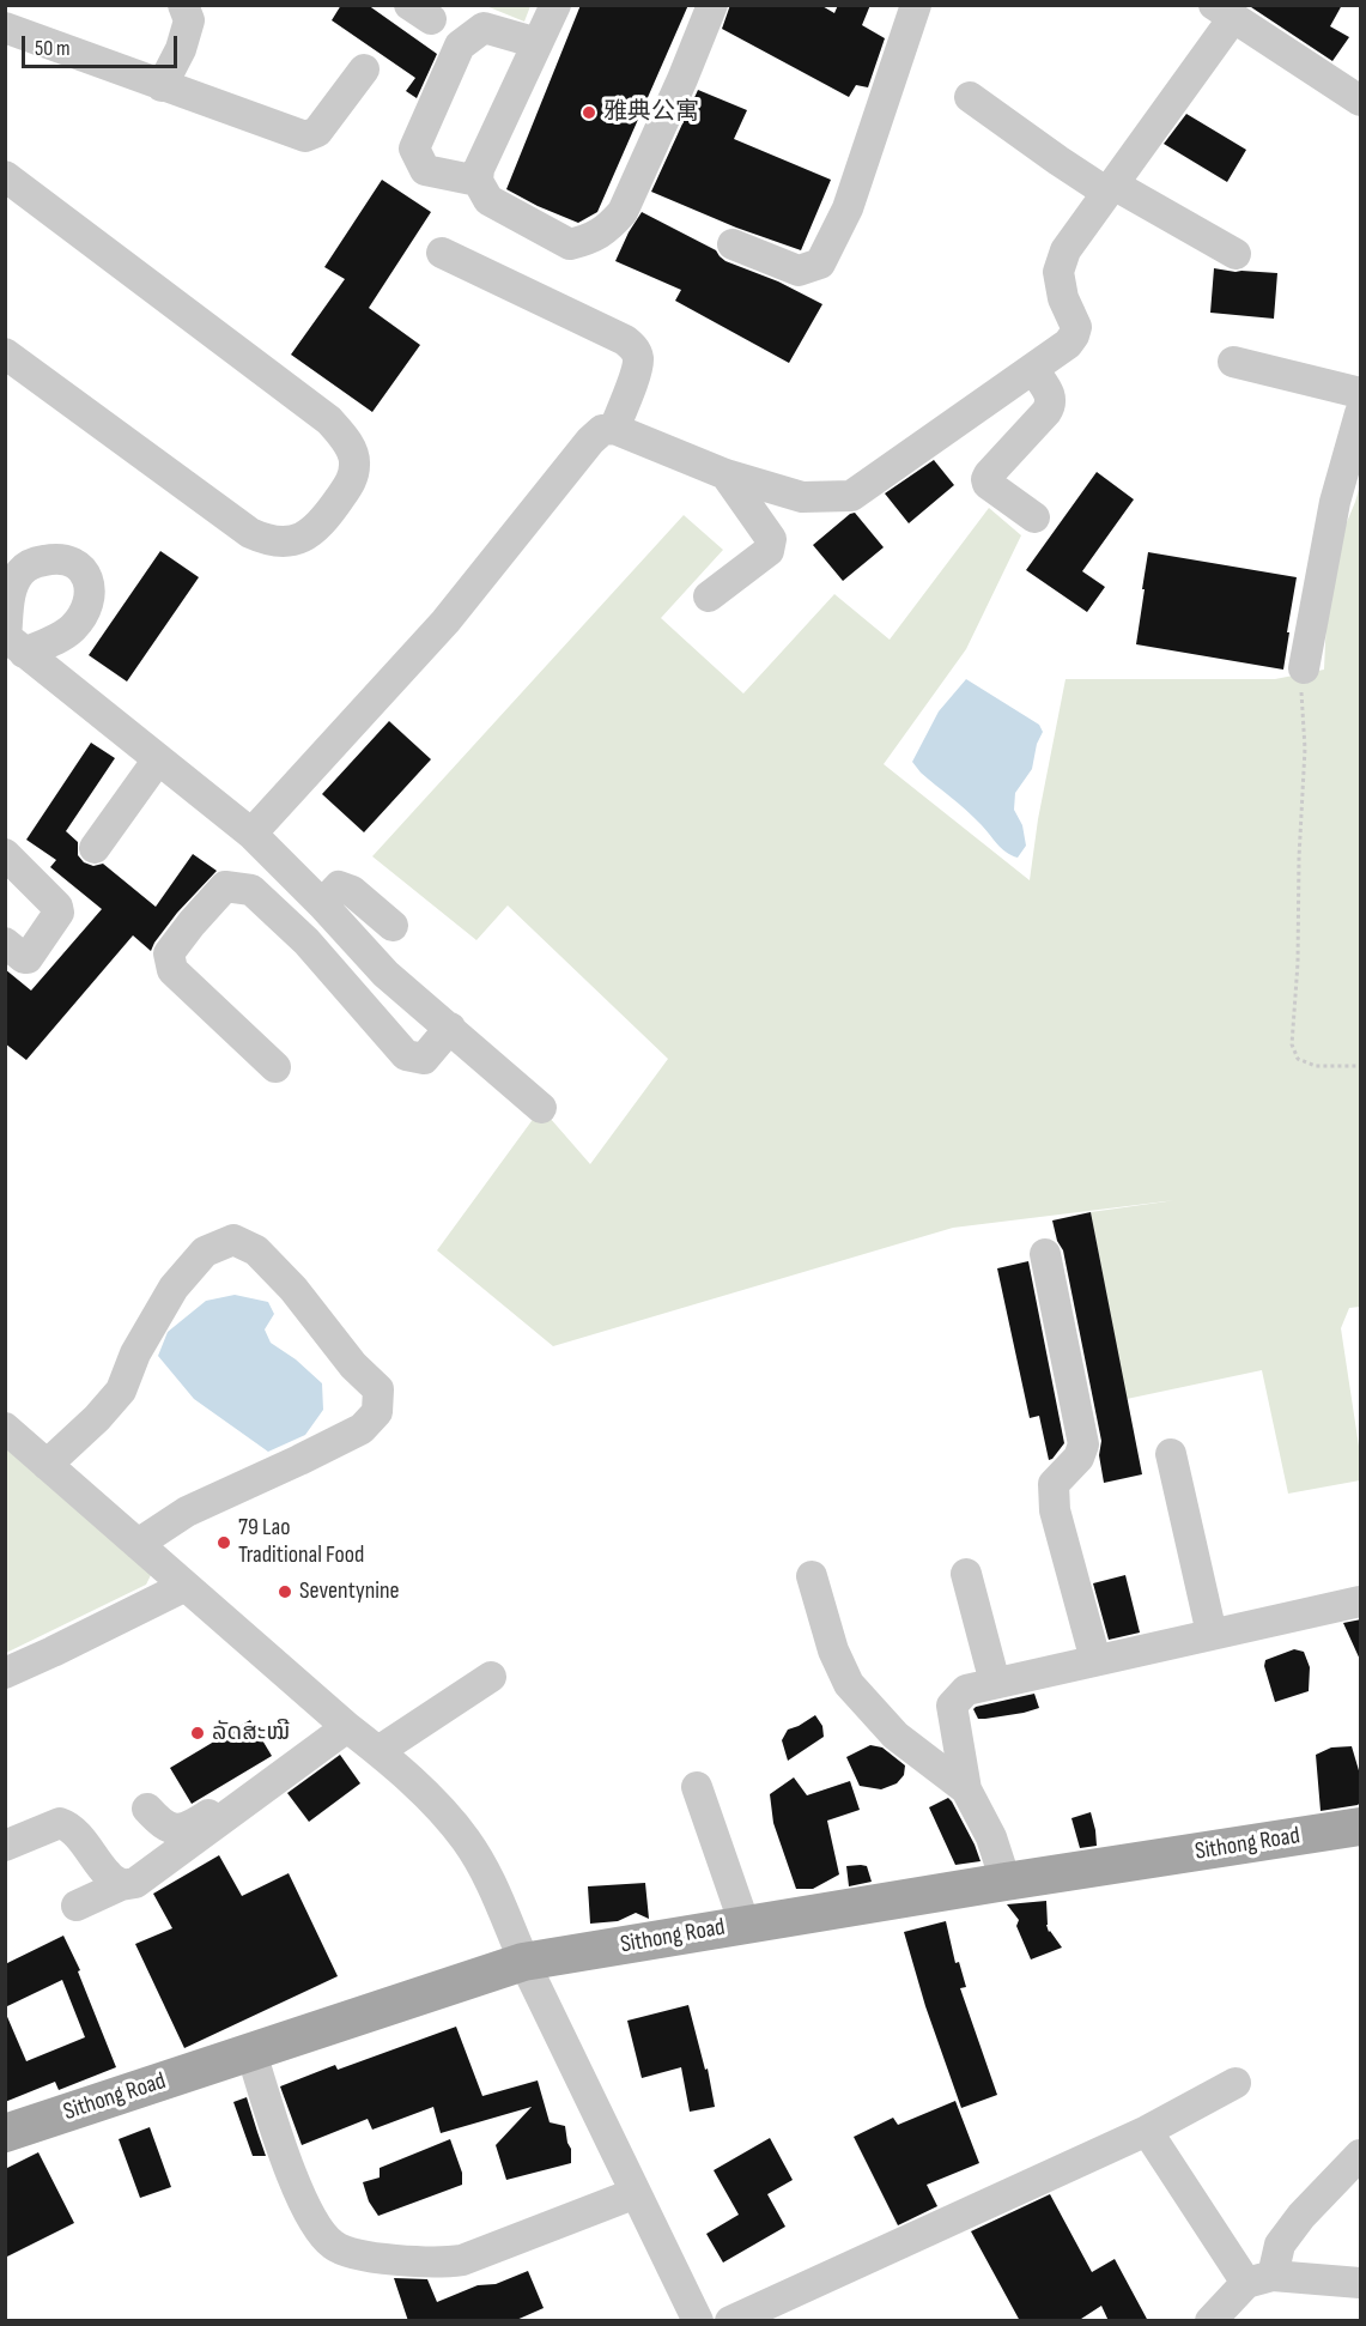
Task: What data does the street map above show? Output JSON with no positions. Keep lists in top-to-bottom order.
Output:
{
  "streets": {
    "main road": ["Sithong Road"]
  },
  "places": [
    "雅典公寓",
    "79 Lao Traditional Food",
    "Seventynine",
    "ລັດສະໝີ"
  ],
  "scale_bar": "50 m"
}
